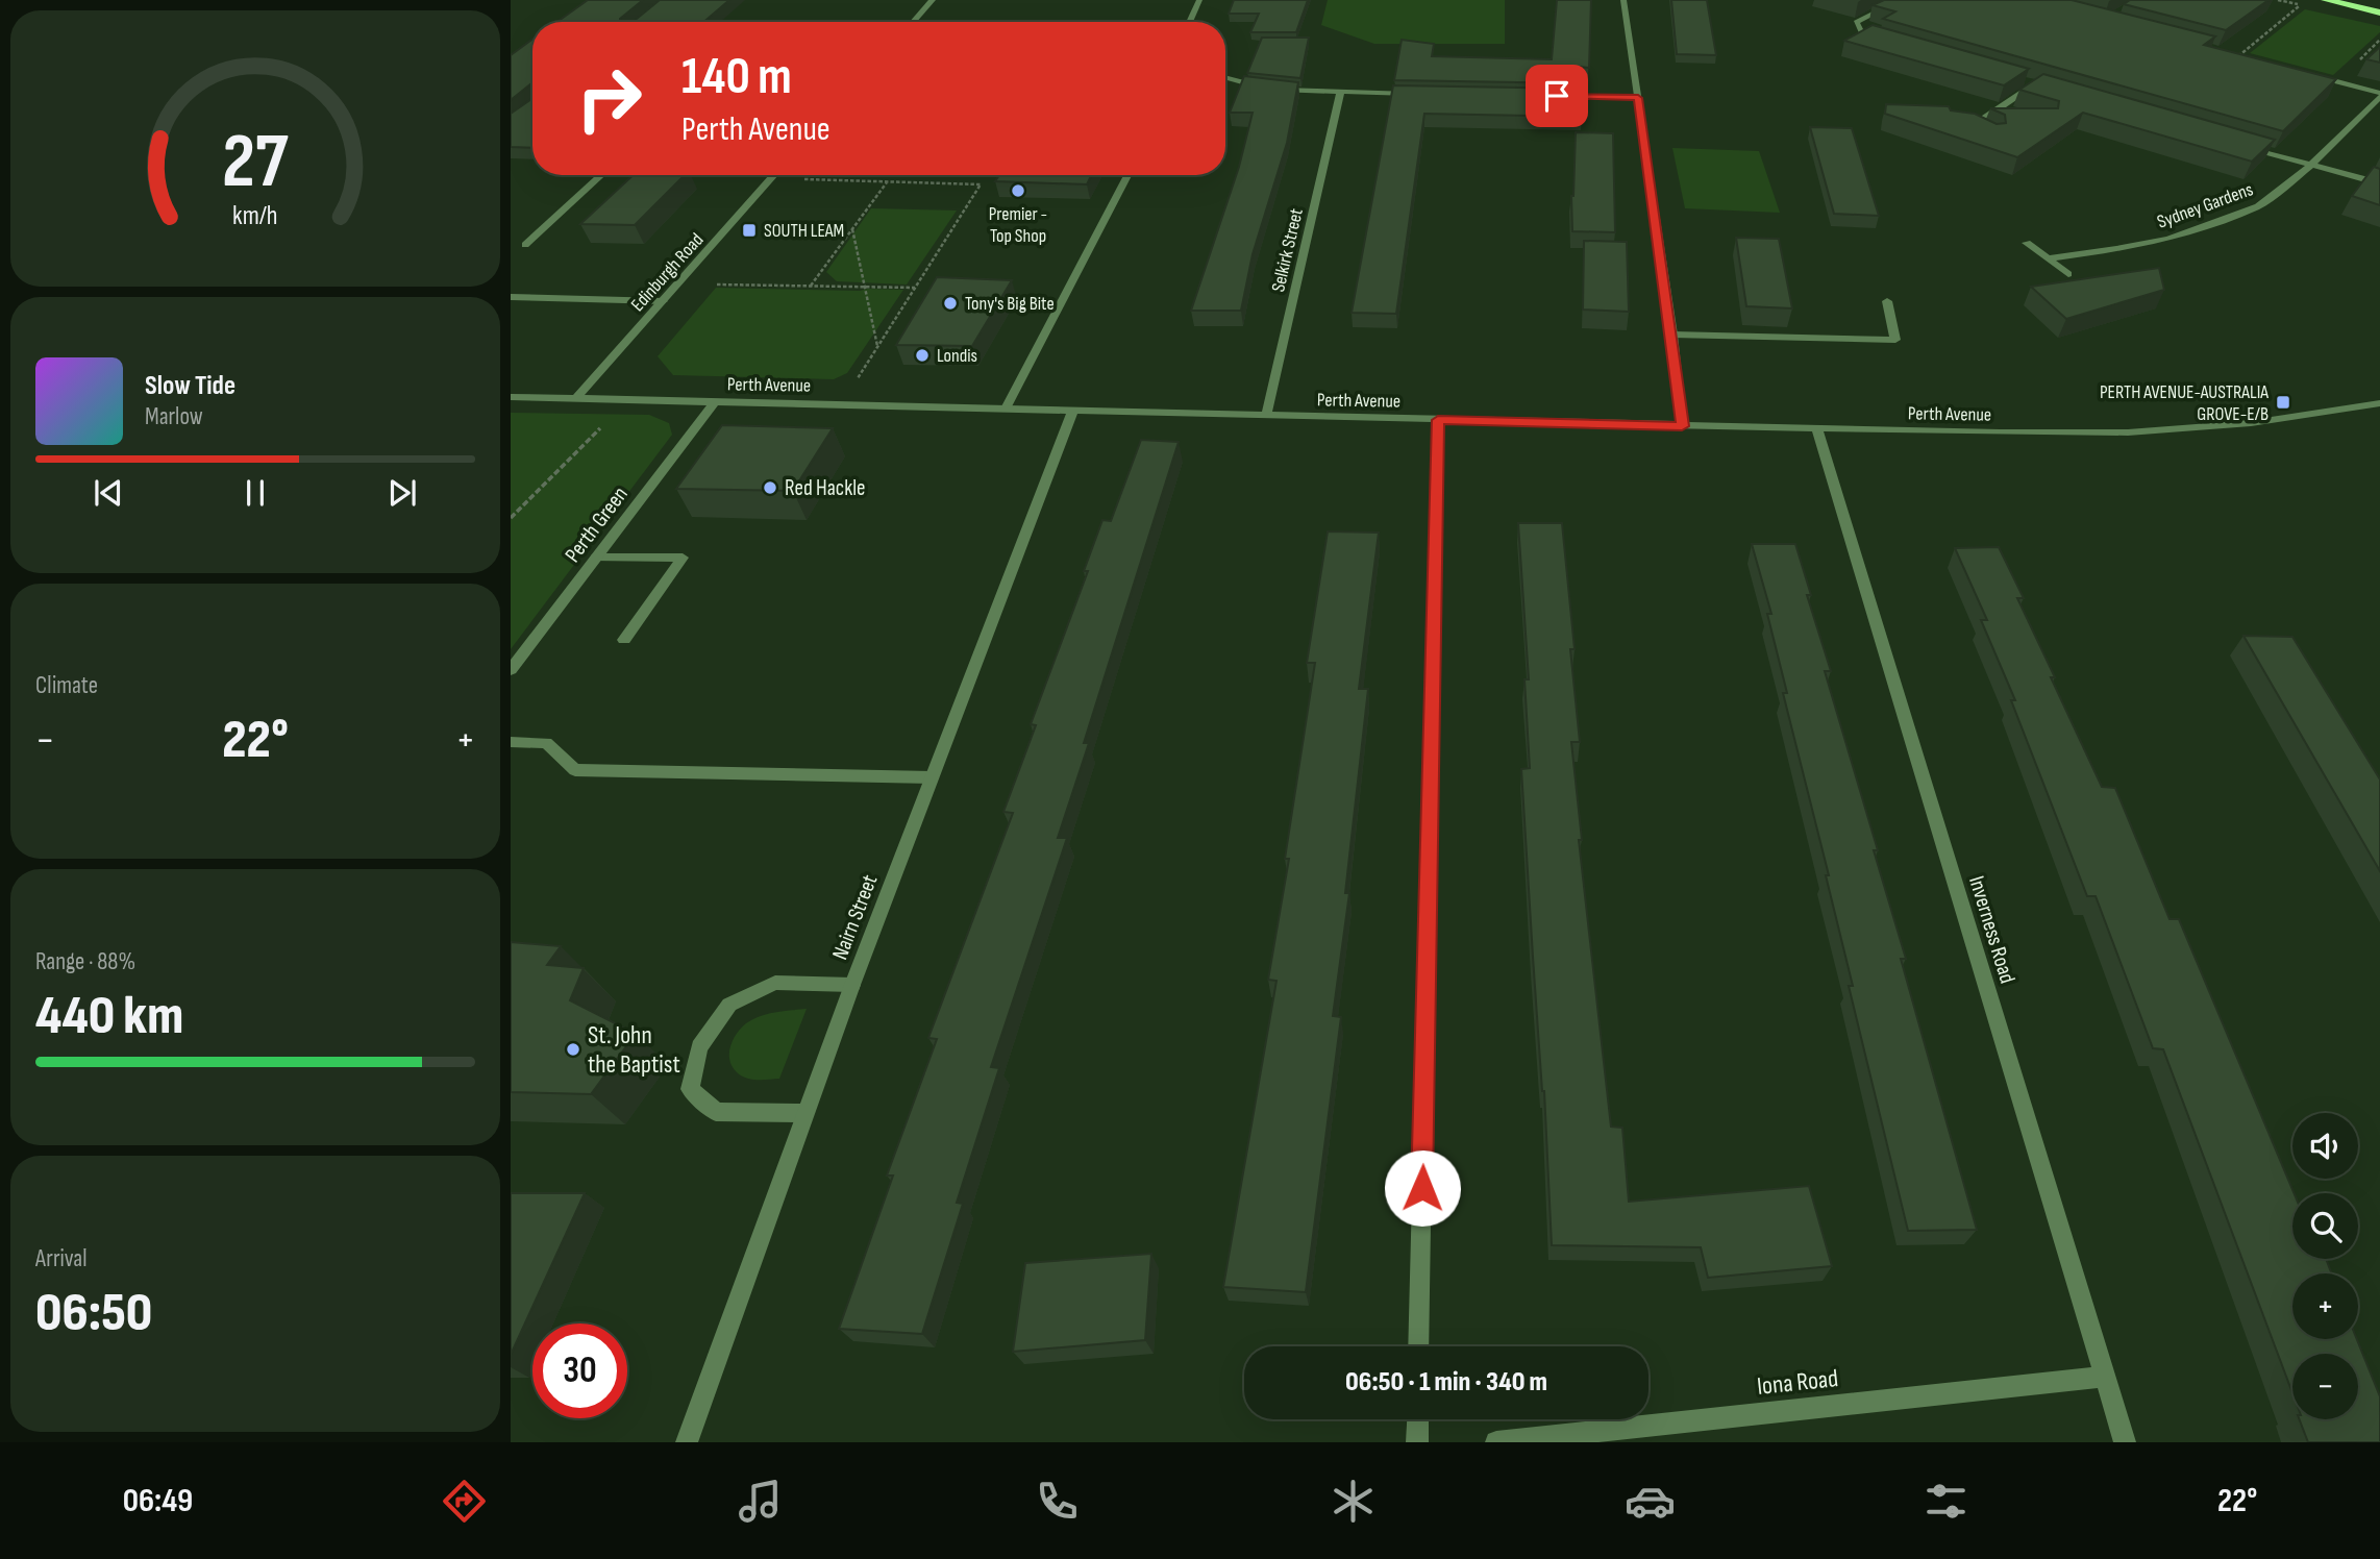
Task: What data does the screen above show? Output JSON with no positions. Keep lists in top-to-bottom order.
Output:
{
  "streets": {
    "street": [
      "Sydney Gardens",
      "Selkirk Street",
      "Edinburgh Road",
      "Perth Avenue",
      "Perth Green",
      "Nairn Street",
      "Inverness Road",
      "Iona Road"
    ]
  },
  "crossings": [
    ["Selkirk Street", "Perth Avenue"],
    ["Edinburgh Road", "Perth Avenue"],
    ["Perth Avenue", "Perth Green"],
    ["Perth Avenue", "Nairn Street"],
    ["Perth Avenue", "Inverness Road"],
    ["Inverness Road", "Iona Road"]
  ],
  "places": {
    "other": [
      "Premier - Top Shop",
      "Tony's Big Bite",
      "Londis",
      "Red Hackle",
      "St. John the Baptist"
    ],
    "transit": ["SOUTH LEAM", "PERTH AVENUE-AUSTRALIA GROVE-E/B"]
  },
  "page": {
    "turn": ["140 m", "Perth Avenue"],
    "song": ["Slow Tide", "Marlow"],
    "tile": [
      "Climate",
      ["Range · 88%", "440 km"],
      ["Arrival", "06:50"]
    ],
    "heat": ["−", "22°", "+"],
    "map_buttons": ["+", "−"],
    "limit": "30",
    "trip": "06:50 · 1 min · 340 m",
    "tabs": ["06:49", "22°"],
    "gauge": ["27", "km/h"]
  }
}
